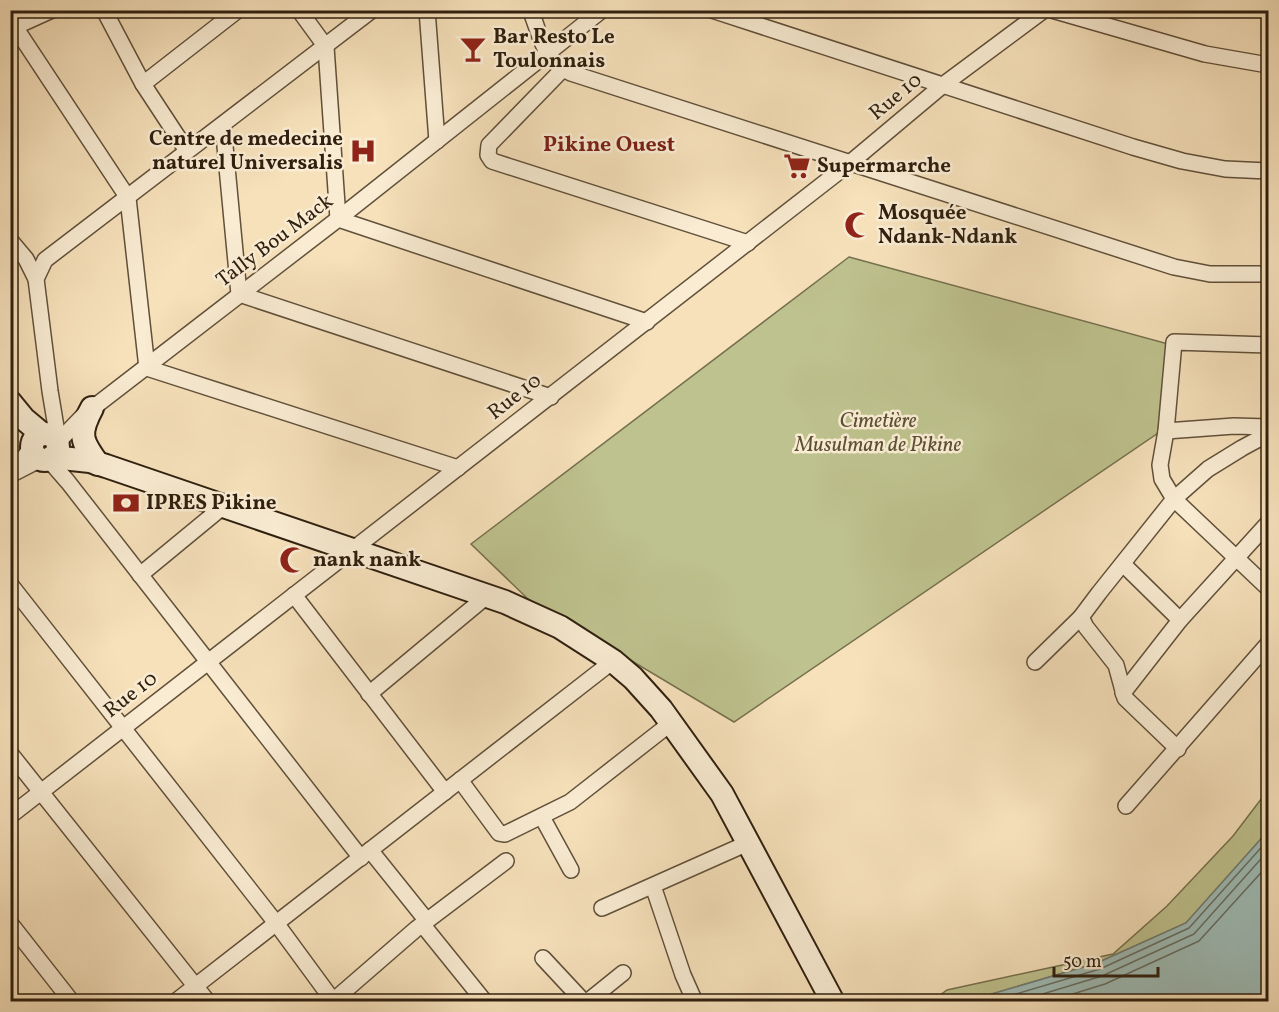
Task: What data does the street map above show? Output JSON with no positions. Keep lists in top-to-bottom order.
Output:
{
  "streets": {
    "street": ["Rue 10", "Tally Bou Mack"]
  },
  "districts": ["Pikine Ouest"],
  "parks": ["Cimetière Musulman de Pikine"],
  "places": {
    "bar": ["Bar Resto Le Toulonnais"],
    "hospital": ["Centre de medecine naturel Universalis"],
    "supermarket": ["Supermarche"],
    "mosque": ["Mosquée Ndank-Ndank", "nank nank"],
    "bank": ["IPRES Pikine"]
  },
  "scale_bar": "50 m"
}
